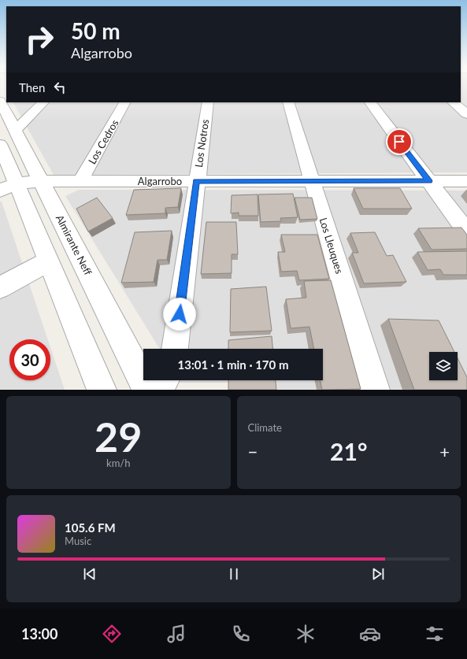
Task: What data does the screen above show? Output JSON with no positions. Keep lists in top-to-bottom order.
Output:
{
  "streets": {
    "street": [
      "Los Cedros",
      "Los Notros",
      "Algarrobo",
      "Almirante Neff",
      "Los Lleuques"
    ]
  },
  "crossings": [
    ["Los Cedros", "Algarrobo"],
    ["Los Notros", "Algarrobo"],
    ["Algarrobo", "Almirante Neff"],
    ["Algarrobo", "Los Lleuques"]
  ],
  "page": {
    "turn": ["50 m", "Algarrobo"],
    "then": "Then",
    "limit": "30",
    "trip": "13:01 · 1 min · 170 m",
    "tile": [
      ["29", "km/h"],
      "Climate"
    ],
    "heat": ["−", "21°", "+"],
    "song": ["105.6 FM", "Music"],
    "tabs": "13:00"
  }
}
